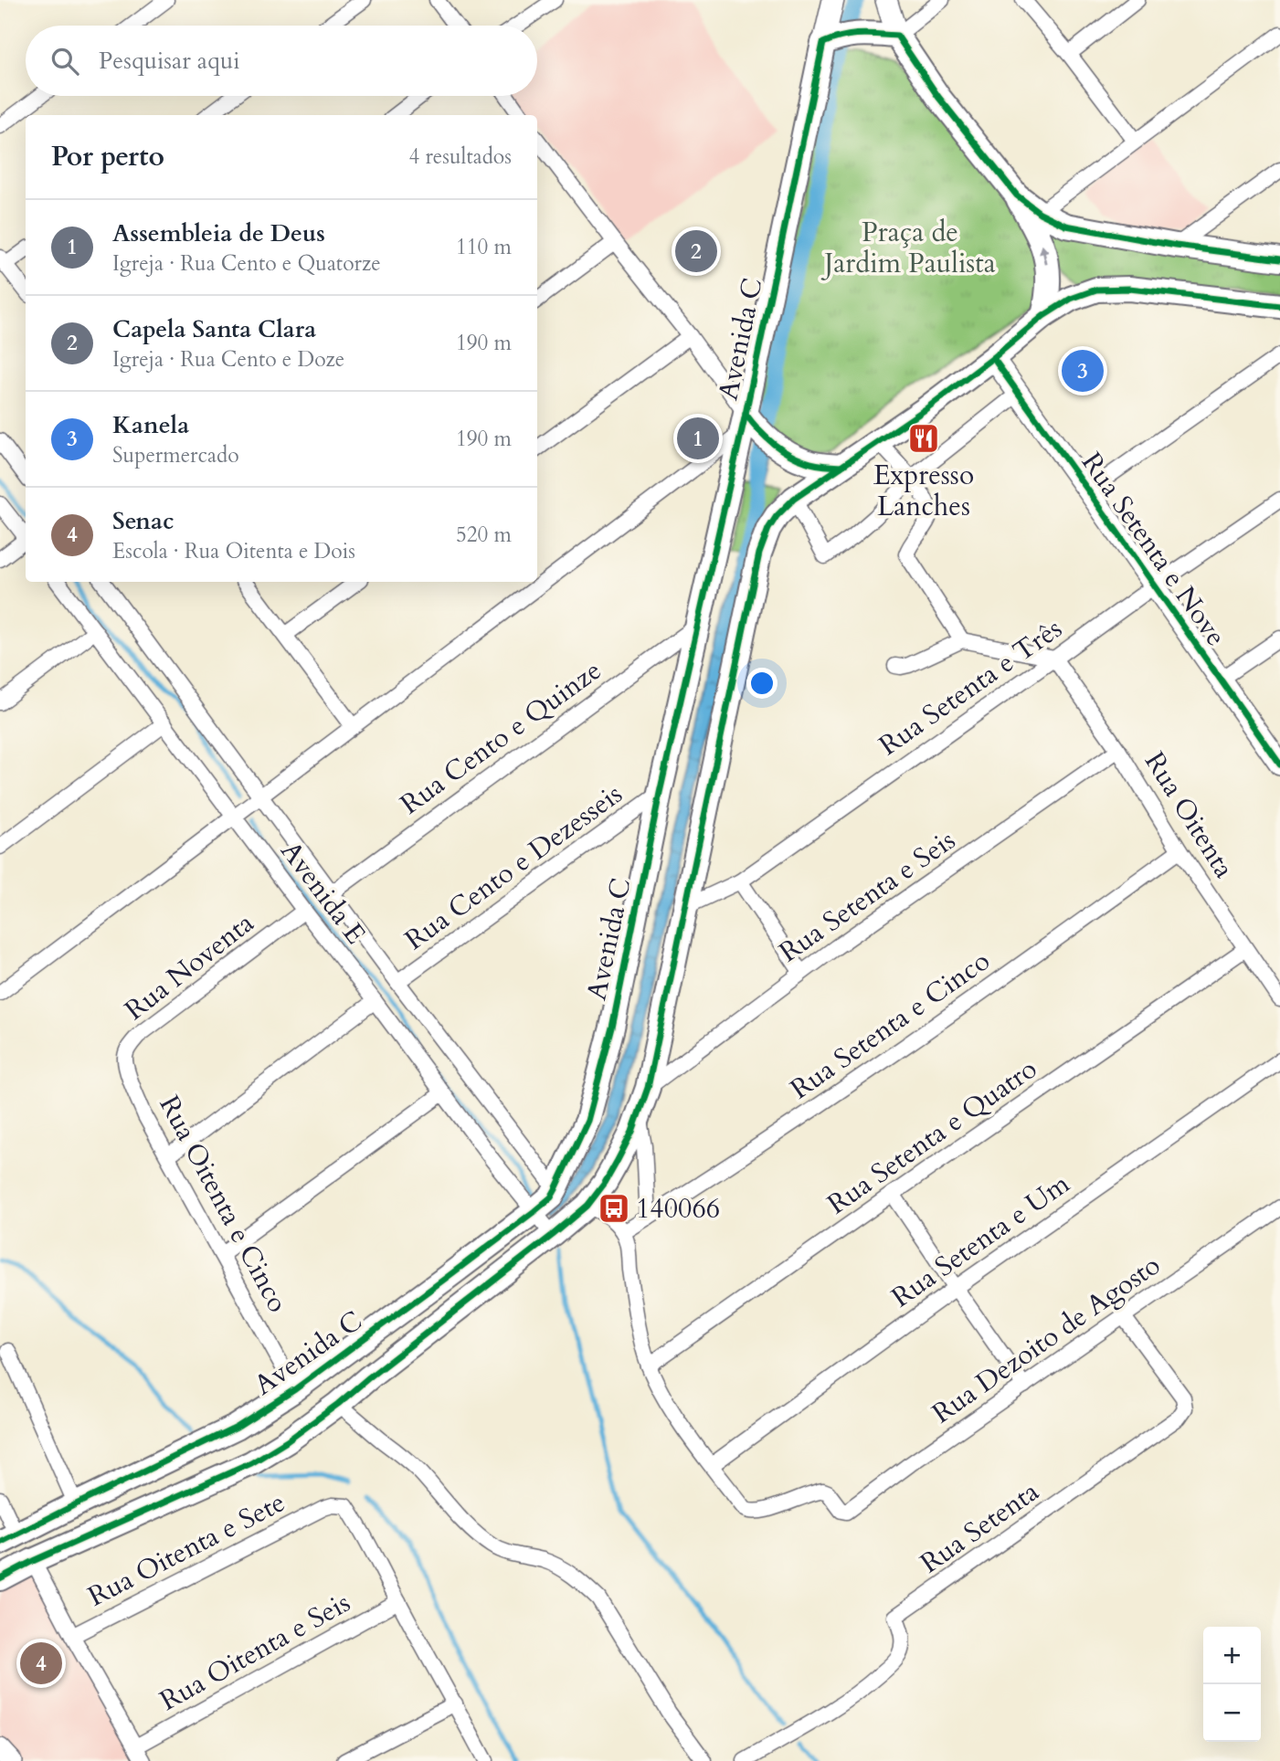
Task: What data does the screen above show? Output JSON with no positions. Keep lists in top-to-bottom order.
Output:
{
  "streets": {
    "main road": ["Avenida C"],
    "street": [
      "Rua Setenta e Nove",
      "Rua Setenta e Três",
      "Rua Cento e Quinze",
      "Rua Oitenta",
      "Rua Cento e Dezesseis",
      "Avenida E",
      "Rua Setenta e Seis",
      "Rua Noventa",
      "Rua Setenta e Cinco",
      "Rua Setenta e Quatro",
      "Rua Oitenta e Cinco",
      "Rua Setenta e Um",
      "Rua Dezoito de Agosto",
      "Rua Setenta",
      "Rua Oitenta e Sete",
      "Rua Oitenta e Seis"
    ]
  },
  "crossings": [
    ["Avenida C", "Rua Setenta e Nove"],
    ["Avenida C", "Rua Setenta e Três"],
    ["Avenida C", "Rua Cento e Quinze"],
    ["Avenida C", "Rua Cento e Dezesseis"],
    ["Avenida C", "Avenida E"],
    ["Avenida C", "Rua Setenta e Seis"],
    ["Avenida C", "Rua Oitenta e Cinco"],
    ["Rua Setenta e Nove", "Rua Setenta e Três"],
    ["Rua Setenta e Três", "Rua Oitenta"],
    ["Rua Cento e Quinze", "Avenida E"],
    ["Rua Oitenta", "Rua Setenta e Seis"],
    ["Rua Oitenta", "Rua Setenta e Cinco"],
    ["Rua Oitenta", "Rua Setenta e Quatro"],
    ["Rua Cento e Dezesseis", "Avenida E"],
    ["Avenida E", "Rua Noventa"],
    ["Rua Noventa", "Rua Oitenta e Cinco"],
    ["Rua Setenta e Um", "Rua Dezoito de Agosto"],
    ["Rua Dezoito de Agosto", "Rua Setenta"],
    ["Rua Oitenta e Sete", "Rua Oitenta e Seis"]
  ],
  "parks": ["Praça de Jardim Paulista"],
  "places": {
    "restaurant": ["Expresso Lanches"],
    "bus stop": ["140066"]
  },
  "page": {
    "search": "Pesquisar aqui",
    "heading": ["Por perto", "4 resultados"],
    "list": [
      {
        "mark": "1",
        "name": "Assembleia de Deus",
        "note": "Igreja · Rua Cento e Quatorze",
        "value": "110 m"
      },
      {
        "mark": "2",
        "name": "Capela Santa Clara",
        "note": "Igreja · Rua Cento e Doze",
        "value": "190 m"
      },
      {
        "mark": "3",
        "name": "Kanela",
        "note": "Supermercado",
        "value": "190 m"
      },
      {
        "mark": "4",
        "name": "Senac",
        "note": "Escola · Rua Oitenta e Dois",
        "value": "520 m"
      }
    ],
    "pins": [
      "2",
      "3",
      "1",
      "4"
    ],
    "map_buttons": ["+", "−"]
  }
}
